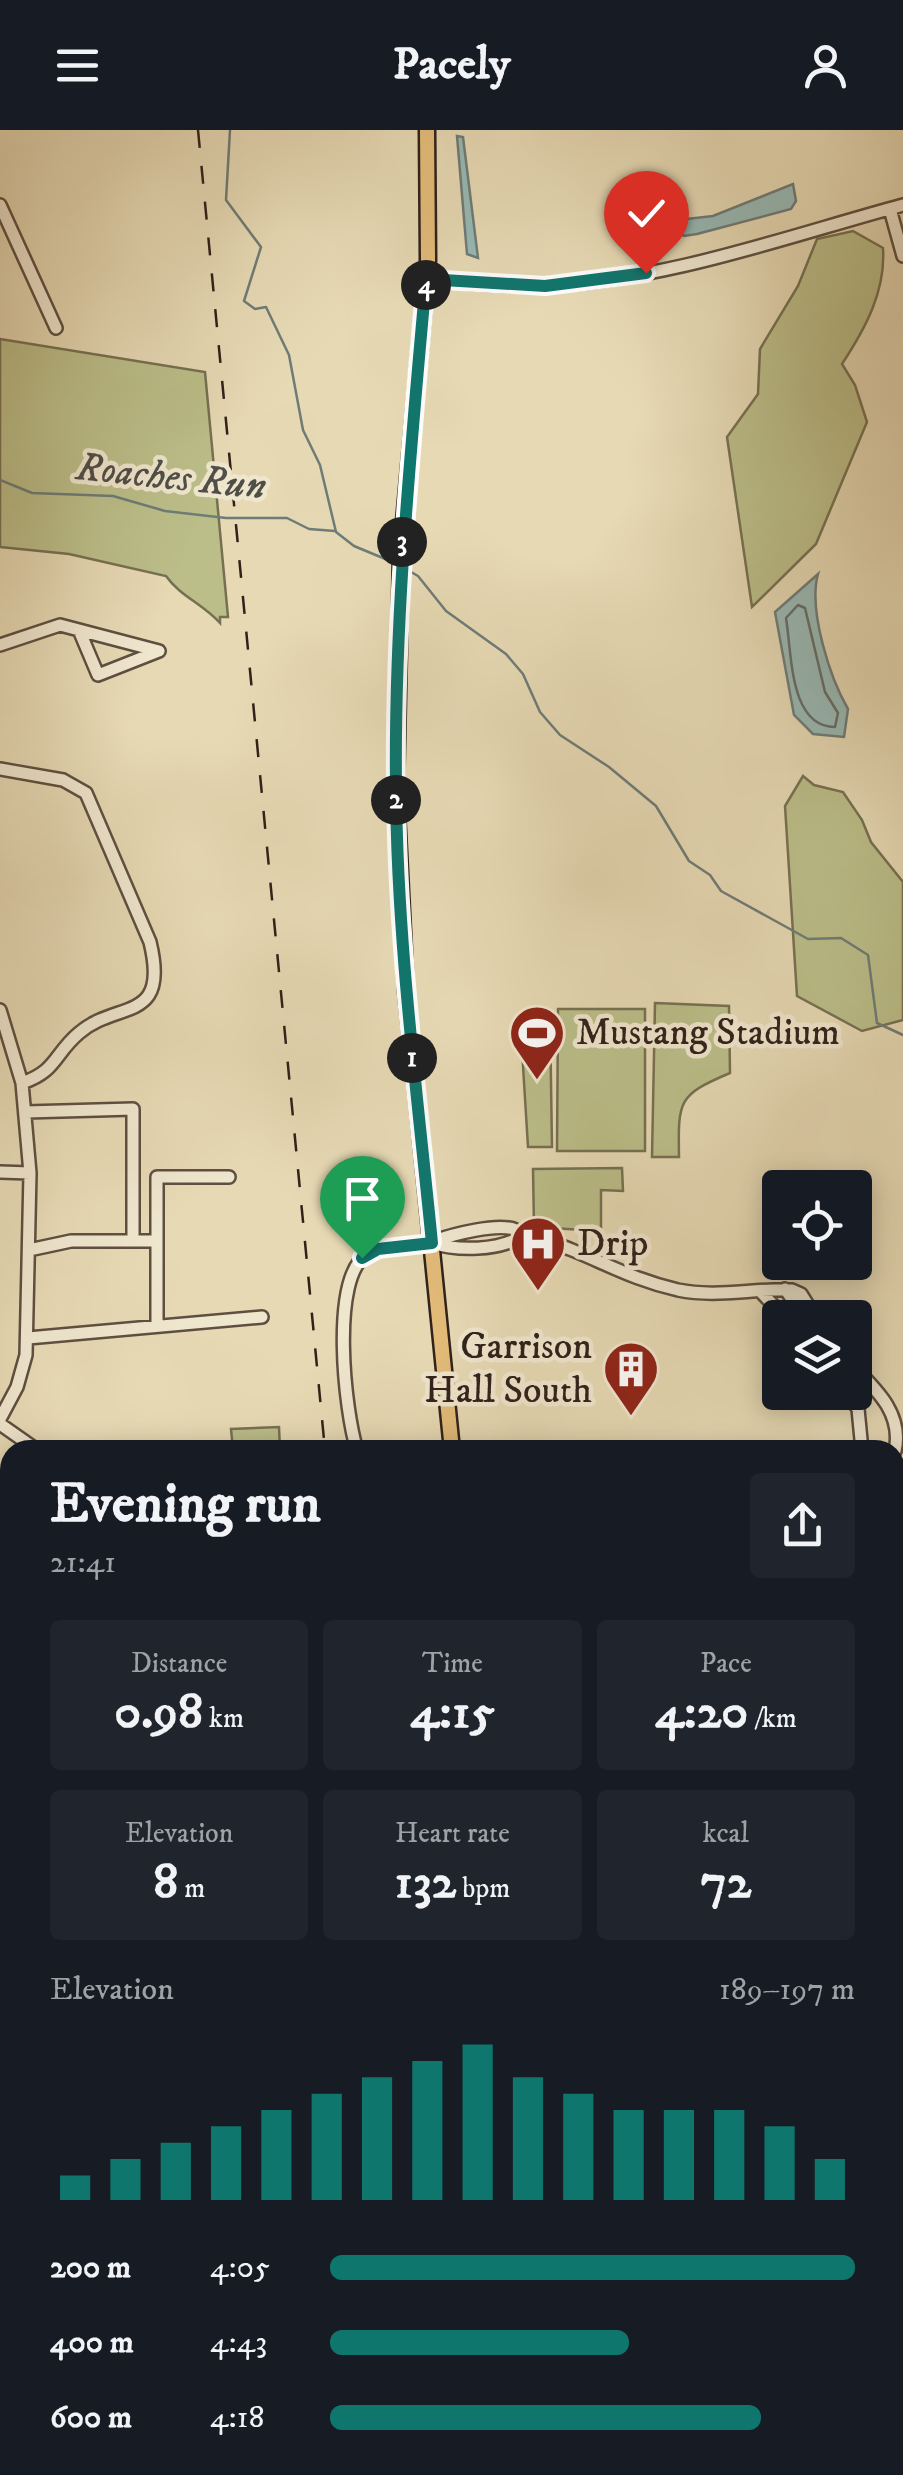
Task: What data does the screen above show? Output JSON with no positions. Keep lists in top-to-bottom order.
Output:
{
  "water": ["Roaches Run"],
  "places": {
    "sports": ["Mustang Stadium"],
    "hospital": ["Drip"],
    "building": ["Garrison Hall South"]
  },
  "page": {
    "header": "Pacely",
    "pins": [
      "4",
      "3",
      "2",
      "1"
    ],
    "heading": ["Evening run", "21:41"],
    "stats": [
      ["Distance", "0.98 km"],
      ["Time", "4:15"],
      ["Pace", "4:20 /km"],
      ["Elevation", "8 m"],
      ["Heart rate", "132 bpm"],
      ["kcal", "72"]
    ],
    "chart": ["Elevation", "189–197 m"],
    "list": [
      {
        "name": "200 m",
        "note": "4:05"
      },
      {
        "name": "400 m",
        "note": "4:43"
      },
      {
        "name": "600 m",
        "note": "4:18"
      }
    ]
  }
}
